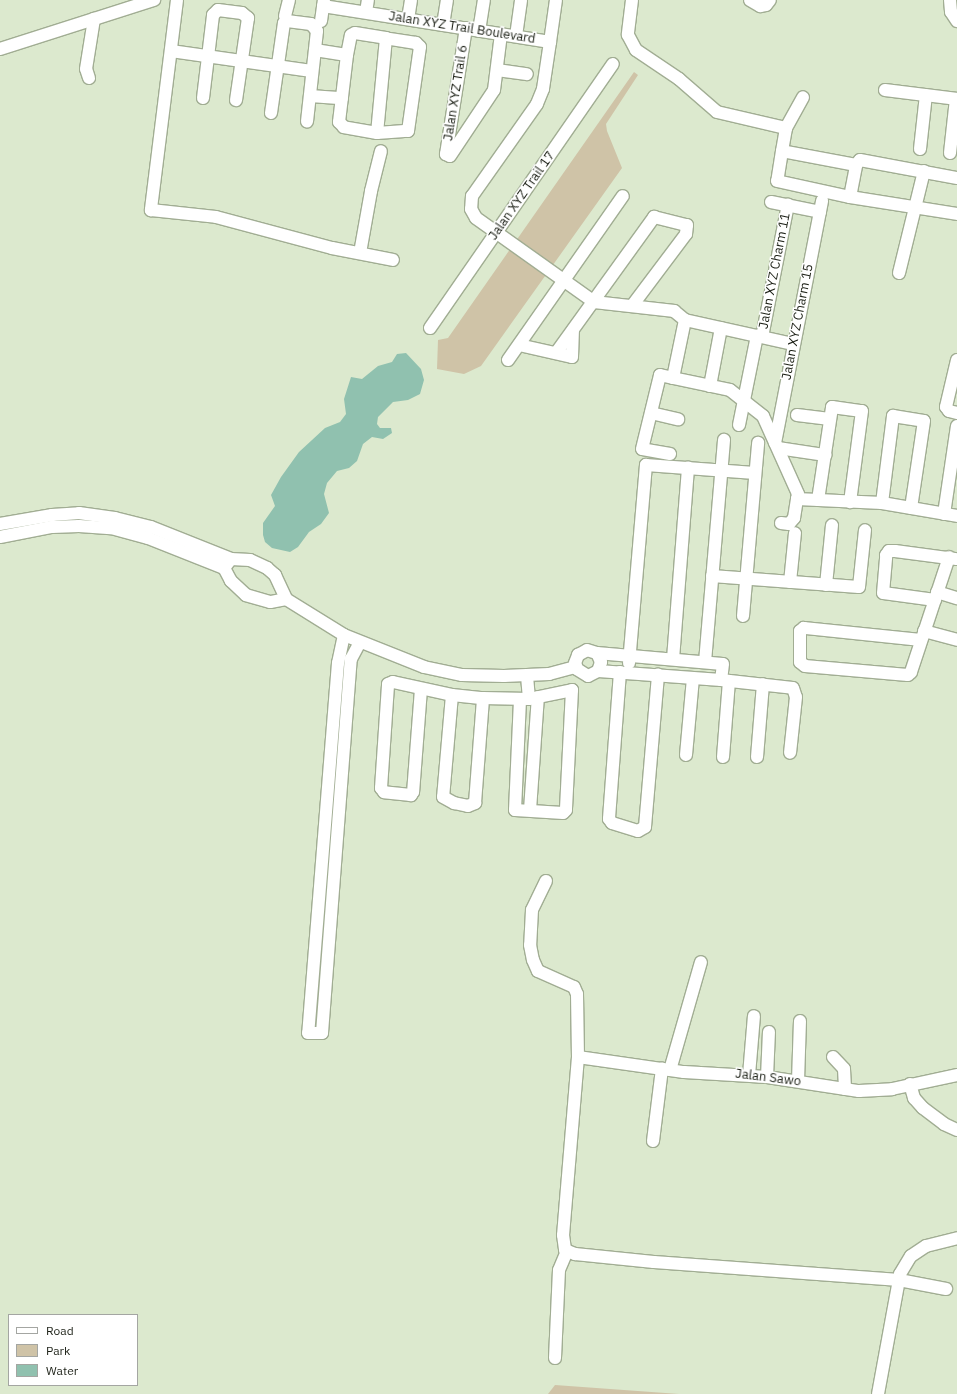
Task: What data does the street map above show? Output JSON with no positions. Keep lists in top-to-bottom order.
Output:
{
  "streets": {
    "street": [
      "Jalan XYZ Trail Boulevard",
      "Jalan XYZ Trail 6",
      "Jalan XYZ Trail 17",
      "Jalan XYZ Charm 11",
      "Jalan XYZ Charm 15",
      "Jalan Sawo"
    ]
  },
  "crossings": [
    ["Jalan XYZ Trail Boulevard", "Jalan XYZ Trail 6"],
    ["Jalan XYZ Trail Boulevard", "Jalan XYZ Trail 17"],
    ["Jalan XYZ Charm 11", "Jalan XYZ Charm 15"]
  ],
  "legend": ["Road", "Park", "Water"]
}
